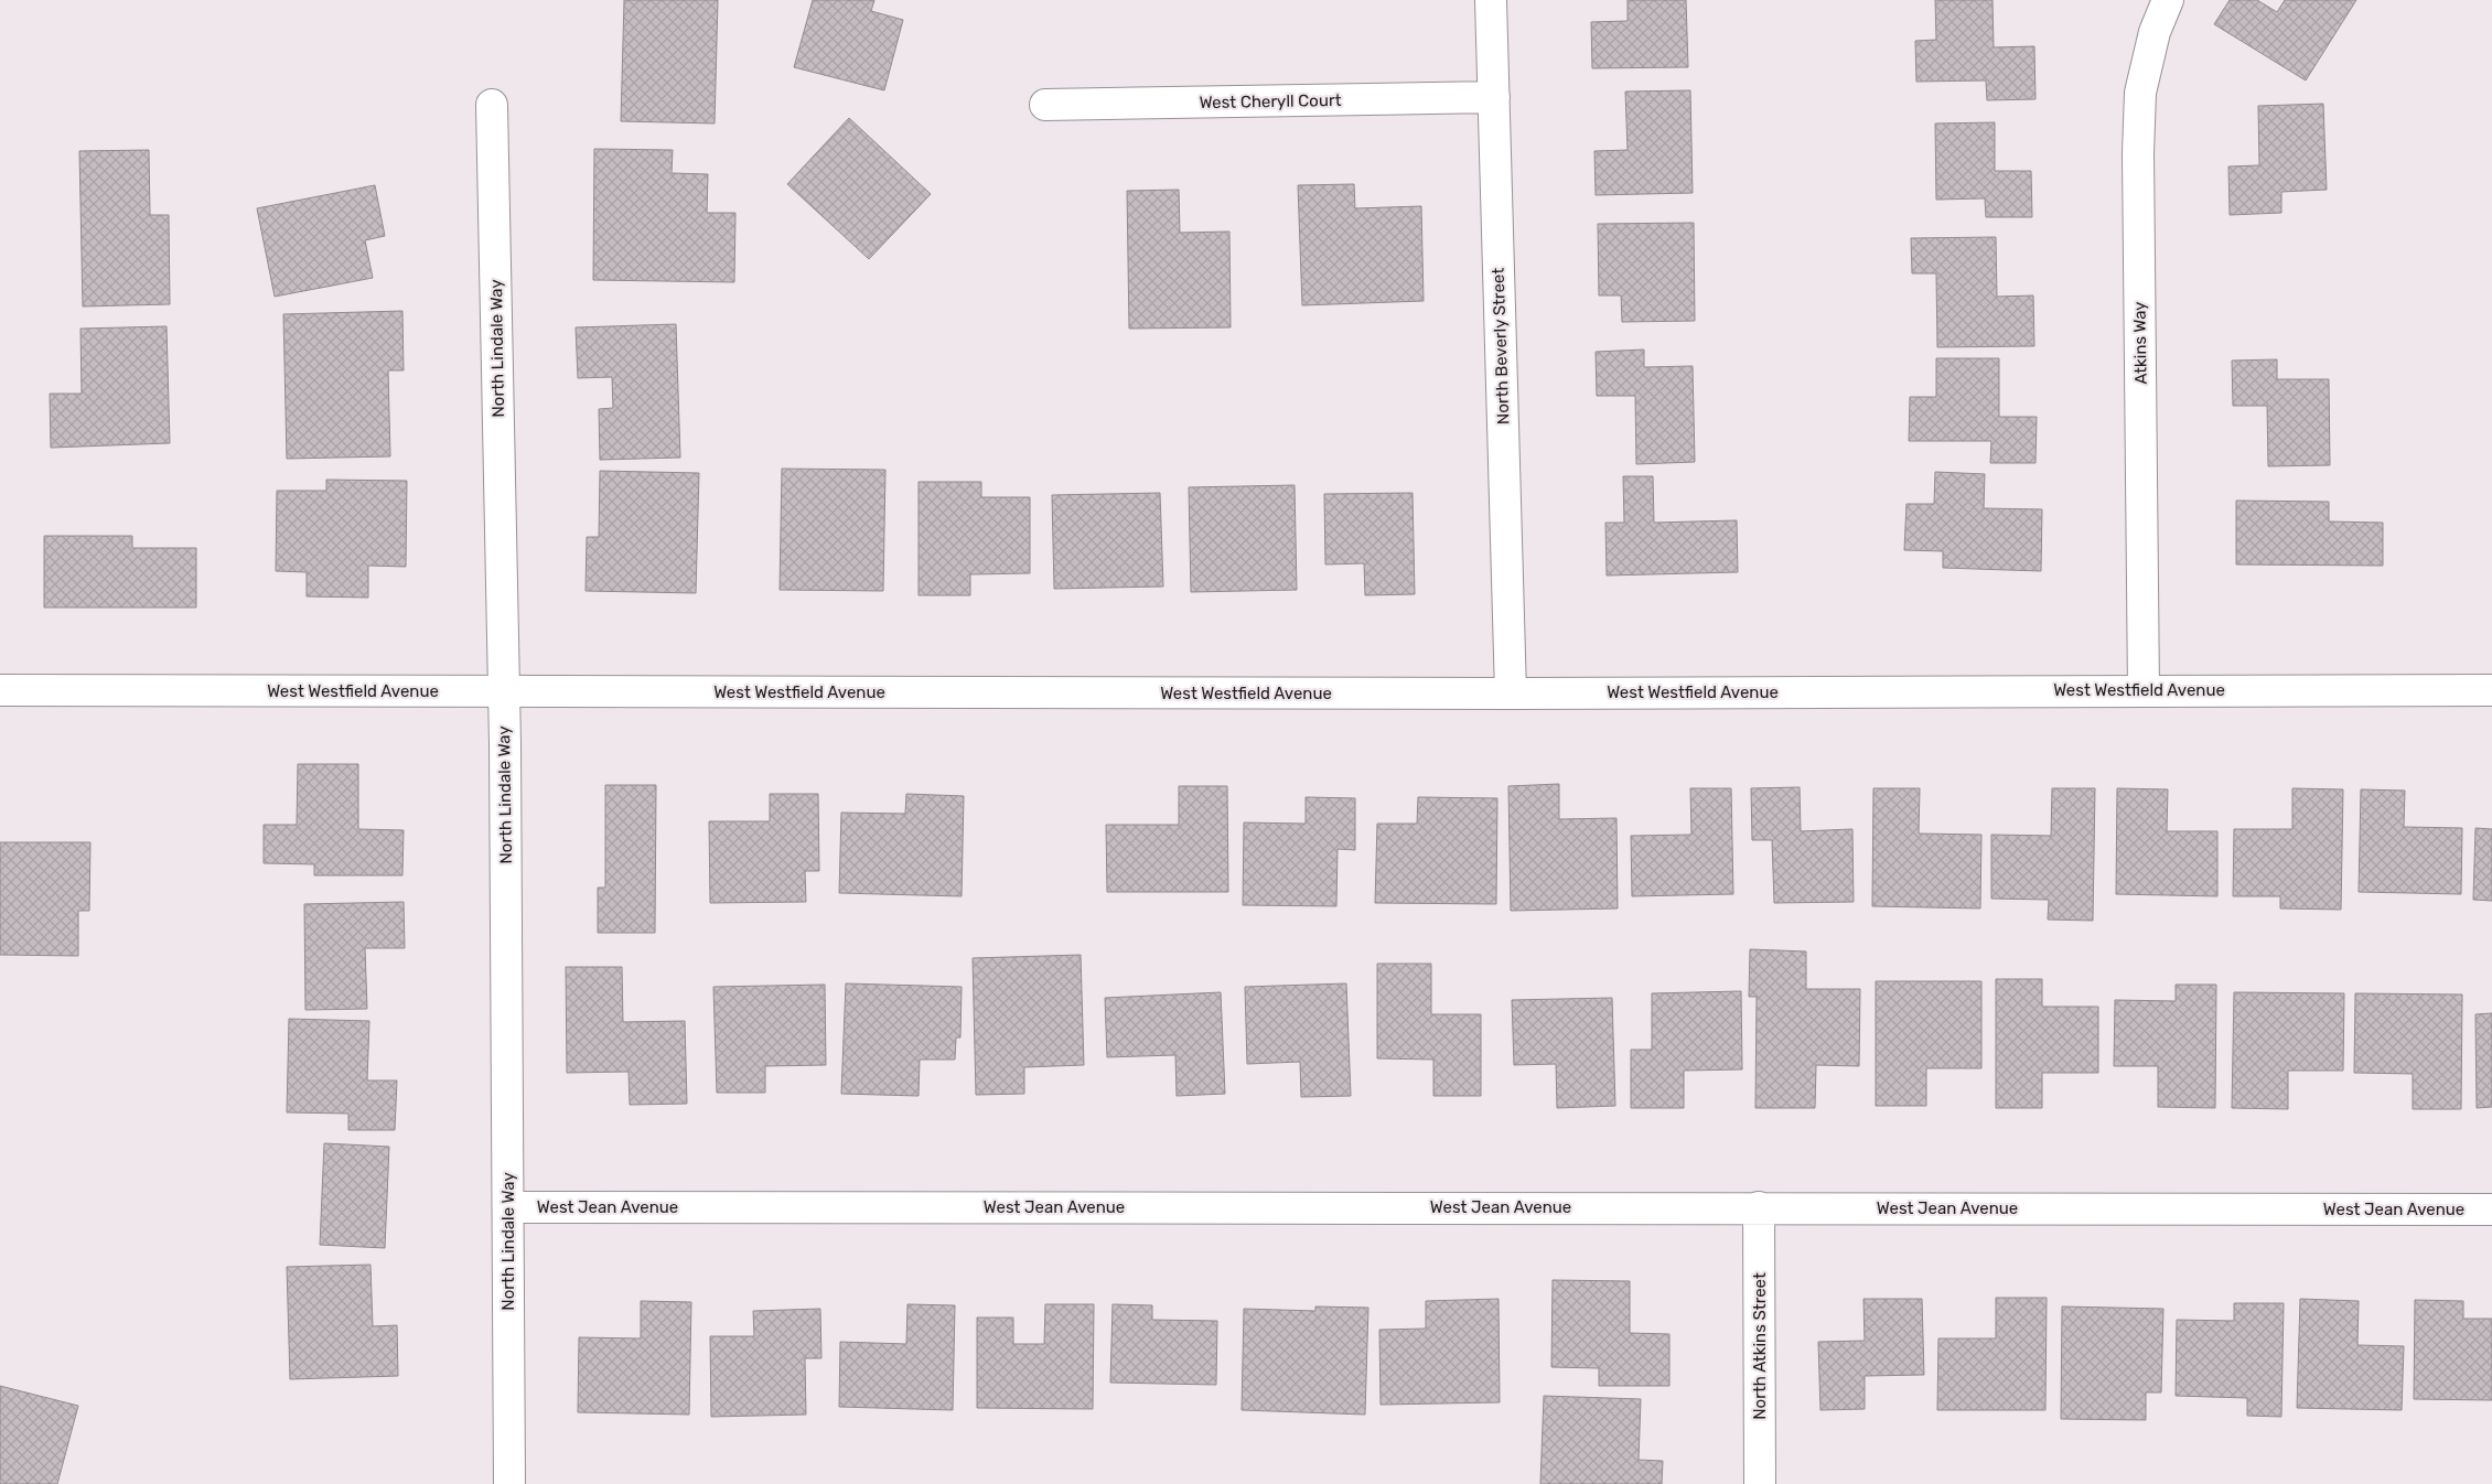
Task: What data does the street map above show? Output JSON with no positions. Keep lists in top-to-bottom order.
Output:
{
  "streets": {
    "street": [
      "West Cheryll Court",
      "Atkins Way",
      "North Beverly Street",
      "North Lindale Way",
      "West Westfield Avenue",
      "West Jean Avenue",
      "North Atkins Street"
    ]
  },
  "crossings": [
    ["West Cheryll Court", "North Beverly Street"],
    ["Atkins Way", "West Westfield Avenue"],
    ["North Beverly Street", "West Westfield Avenue"],
    ["North Lindale Way", "West Westfield Avenue"],
    ["North Lindale Way", "West Jean Avenue"],
    ["West Jean Avenue", "North Atkins Street"]
  ]
}
